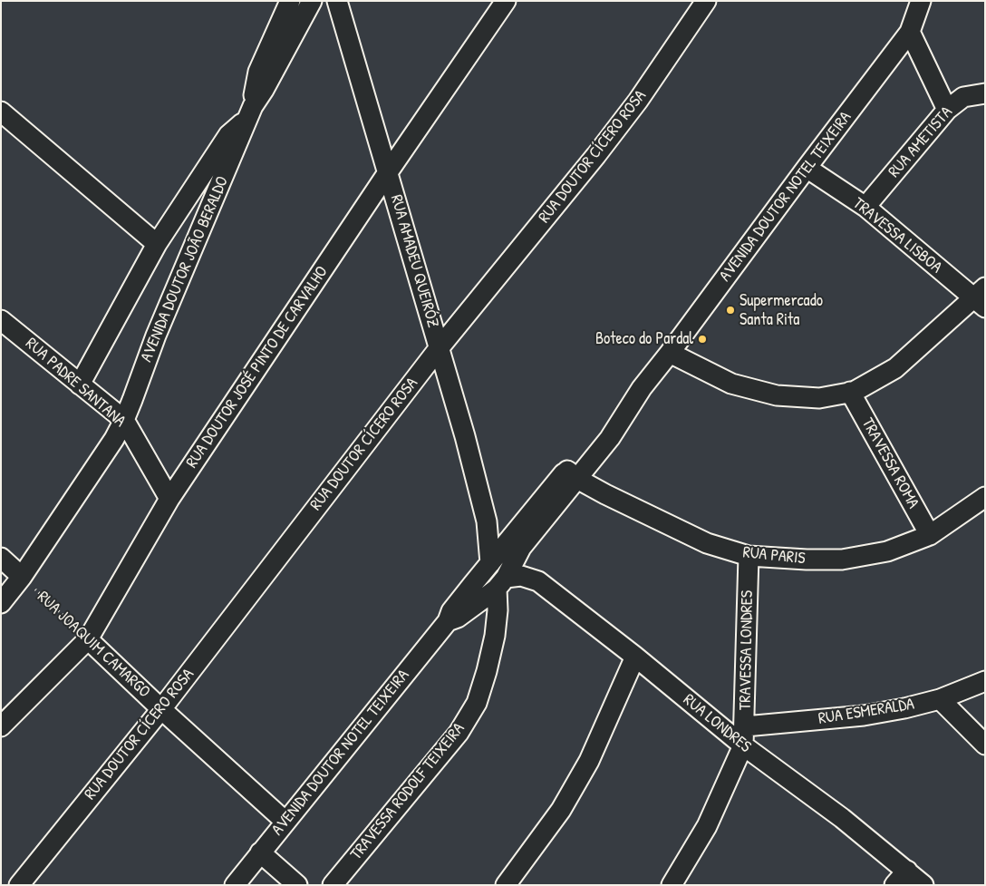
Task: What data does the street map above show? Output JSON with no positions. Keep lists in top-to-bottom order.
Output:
{
  "streets": {
    "street": [
      "RUA AMETISTA",
      "RUA DOUTOR CÍCERO ROSA",
      "AVENIDA DOUTOR NOTEL TEIXEIRA",
      "TRAVESSA LISBOA",
      "RUA AMADEU QUEIRÓZ",
      "AVENIDA DOUTOR JOÃO BERALDO",
      "RUA DOUTOR JOSÉ PINTO DE CARVALHO",
      "RUA PADRE SANTANA",
      "TRAVESSA ROMA",
      "RUA PARIS",
      "RUA JOAQUIM CAMARGO",
      "TRAVESSA LONDRES",
      "RUA ESMERALDA",
      "RUA LONDRES",
      "TRAVESSA RODOLF TEIXEIRA"
    ]
  },
  "crossings": [
    ["RUA AMETISTA", "TRAVESSA LISBOA"],
    ["RUA DOUTOR CÍCERO ROSA", "RUA AMADEU QUEIRÓZ"],
    ["RUA DOUTOR CÍCERO ROSA", "RUA JOAQUIM CAMARGO"],
    ["AVENIDA DOUTOR NOTEL TEIXEIRA", "TRAVESSA LISBOA"],
    ["AVENIDA DOUTOR NOTEL TEIXEIRA", "RUA AMADEU QUEIRÓZ"],
    ["AVENIDA DOUTOR NOTEL TEIXEIRA", "RUA PARIS"],
    ["AVENIDA DOUTOR NOTEL TEIXEIRA", "RUA JOAQUIM CAMARGO"],
    ["AVENIDA DOUTOR NOTEL TEIXEIRA", "RUA LONDRES"],
    ["AVENIDA DOUTOR NOTEL TEIXEIRA", "TRAVESSA RODOLF TEIXEIRA"],
    ["RUA AMADEU QUEIRÓZ", "RUA DOUTOR JOSÉ PINTO DE CARVALHO"],
    ["RUA AMADEU QUEIRÓZ", "TRAVESSA RODOLF TEIXEIRA"],
    ["AVENIDA DOUTOR JOÃO BERALDO", "RUA PADRE SANTANA"],
    ["AVENIDA DOUTOR JOÃO BERALDO", "RUA JOAQUIM CAMARGO"],
    ["RUA DOUTOR JOSÉ PINTO DE CARVALHO", "RUA PADRE SANTANA"],
    ["RUA DOUTOR JOSÉ PINTO DE CARVALHO", "RUA JOAQUIM CAMARGO"],
    ["TRAVESSA ROMA", "RUA PARIS"],
    ["RUA PARIS", "TRAVESSA LONDRES"],
    ["TRAVESSA LONDRES", "RUA ESMERALDA"],
    ["TRAVESSA LONDRES", "RUA LONDRES"],
    ["RUA ESMERALDA", "RUA LONDRES"],
    ["RUA LONDRES", "TRAVESSA RODOLF TEIXEIRA"]
  ],
  "places": ["Supermercado Santa Rita", "Boteco do Pardal"]
}
